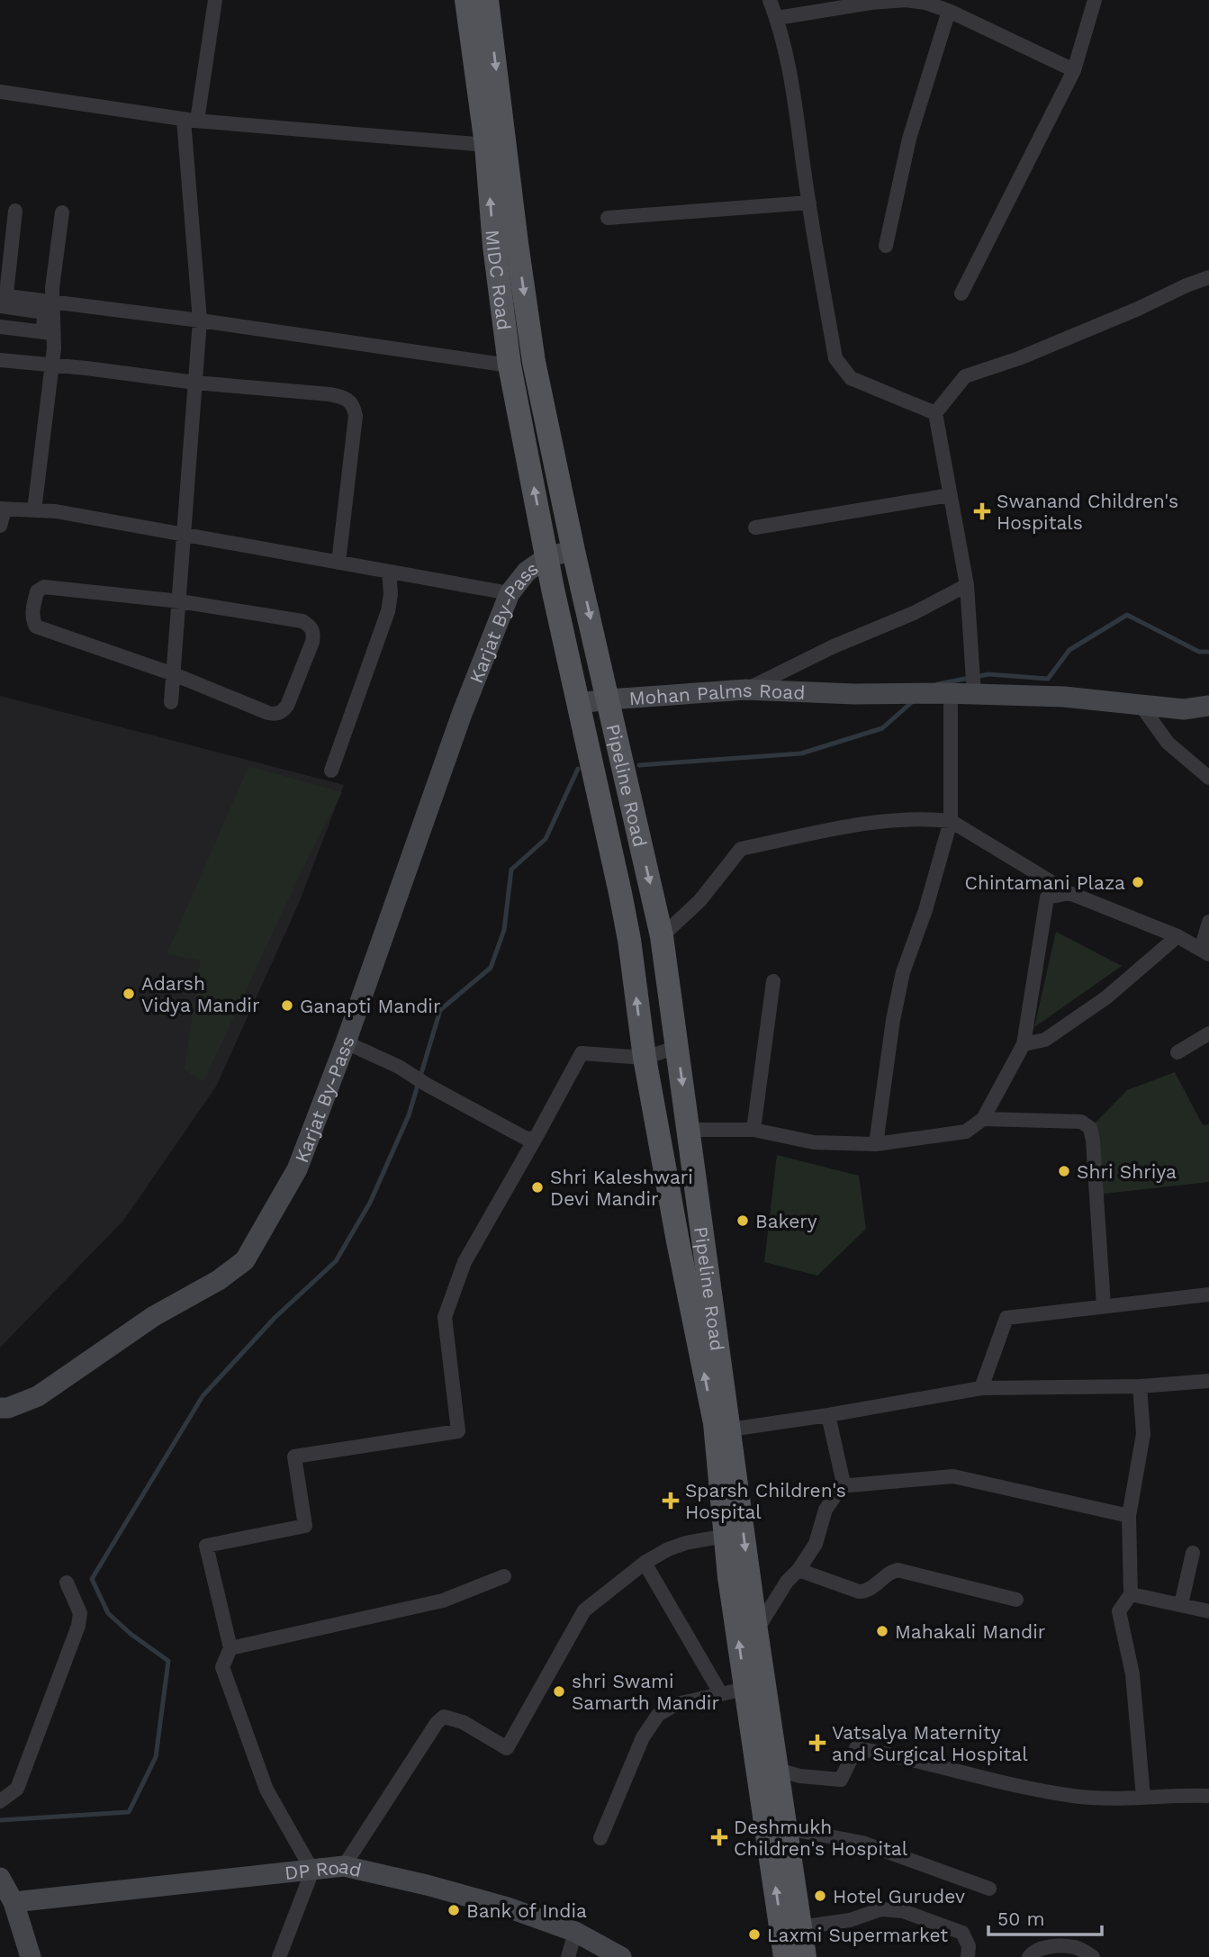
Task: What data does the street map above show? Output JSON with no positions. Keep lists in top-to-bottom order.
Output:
{
  "streets": {
    "main road": [
      "MIDC Road",
      "Karjat By-Pass",
      "Mohan Palms Road",
      "Pipeline Road",
      "DP Road"
    ]
  },
  "crossings": [
    ["MIDC Road", "Karjat By-Pass"],
    ["MIDC Road", "Pipeline Road"],
    ["Karjat By-Pass", "Pipeline Road"],
    ["Mohan Palms Road", "Pipeline Road"]
  ],
  "places": {
    "health": [
      "Swanand Children's Hospitals",
      "Sparsh Children's Hospital",
      "Vatsalya Maternity and Surgical Hospital",
      "Deshmukh Children's Hospital"
    ],
    "other": [
      "Chintamani Plaza",
      "Adarsh Vidya Mandir",
      "Ganapti Mandir",
      "Shri Shriya",
      "Shri Kaleshwari Devi Mandir",
      "Bakery",
      "Mahakali Mandir",
      "shri Swami Samarth Mandir",
      "Hotel Gurudev",
      "Bank of India",
      "Laxmi Supermarket"
    ]
  },
  "scale_bar": "50 m"
}
